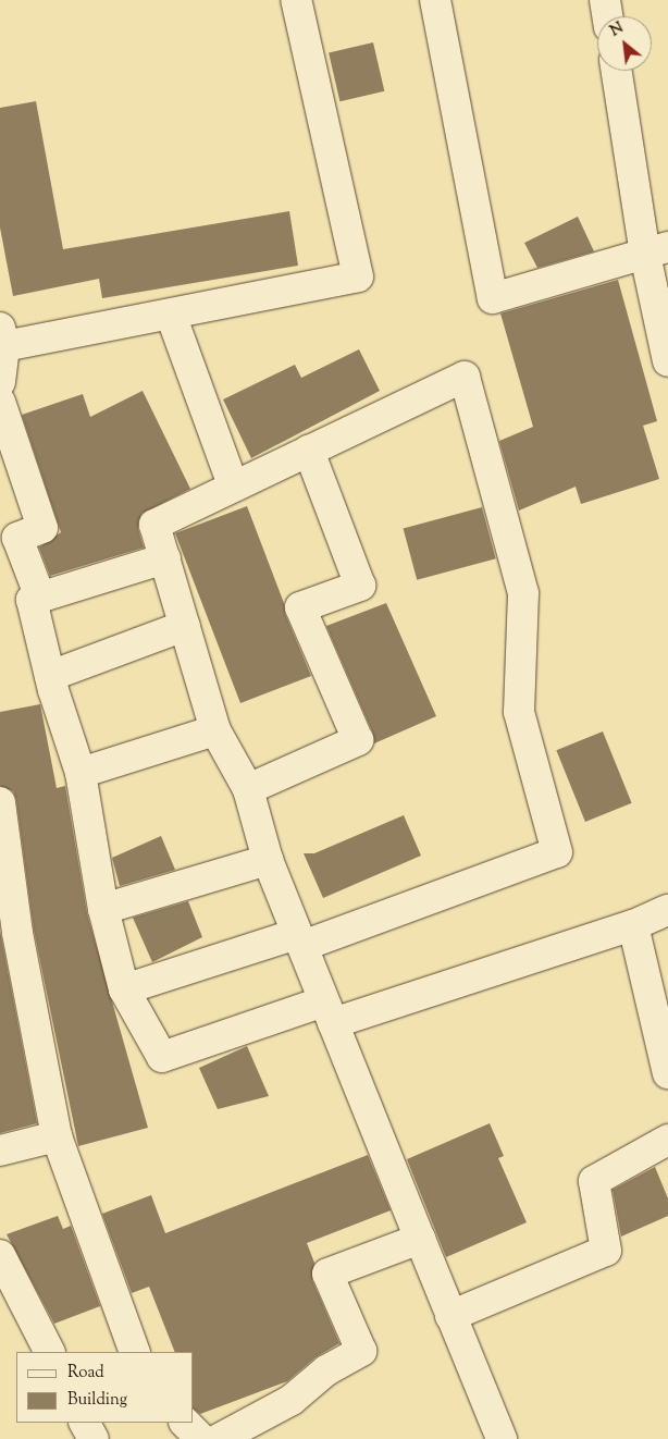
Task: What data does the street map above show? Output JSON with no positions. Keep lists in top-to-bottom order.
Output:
{
  "legend": ["Road", "Building"],
  "north": "top left"
}
